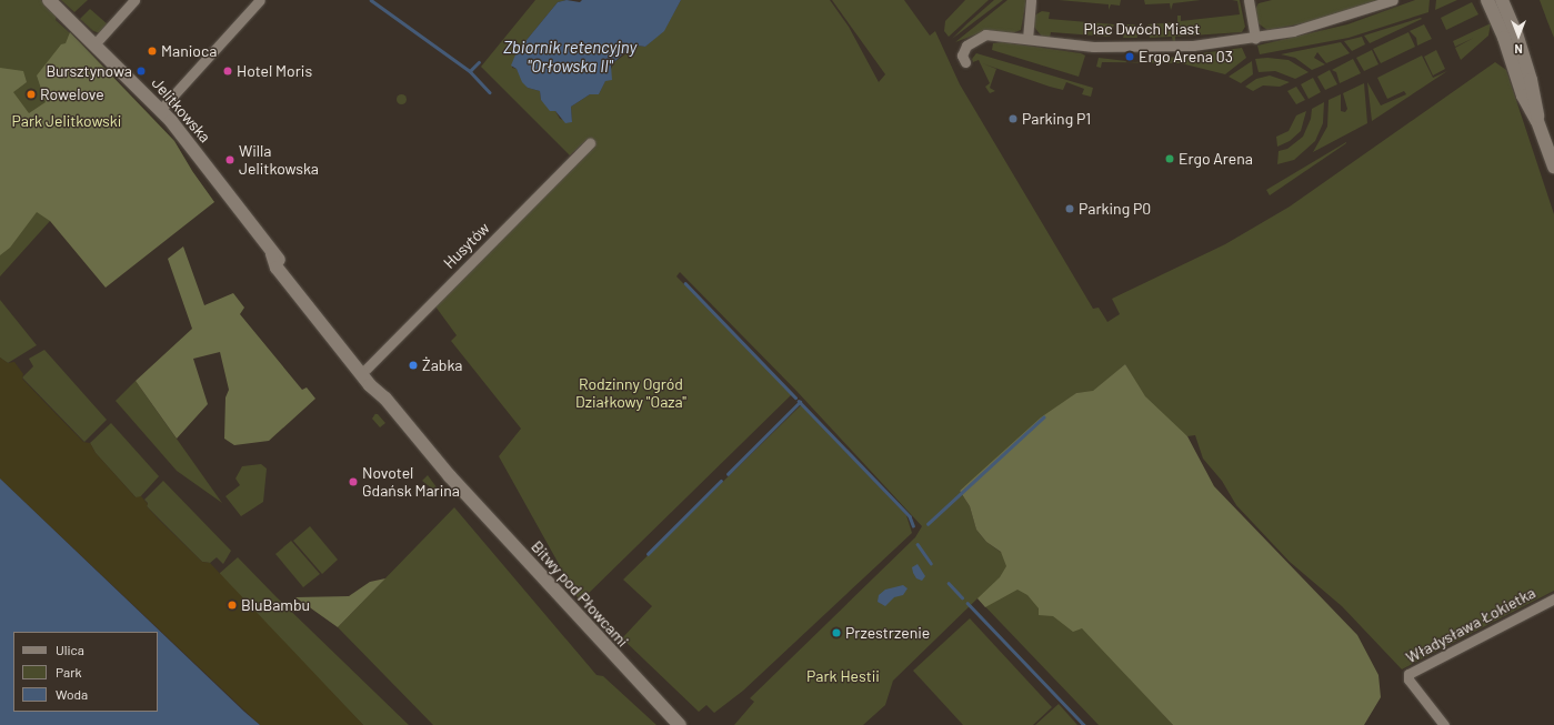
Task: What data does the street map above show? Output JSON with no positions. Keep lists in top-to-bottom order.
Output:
{
  "streets": {
    "street": [
      "Plac Dwóch Miast",
      "Jelitkowska",
      "Husytów",
      "Bitwy pod Płowcami",
      "Władysława Łokietka"
    ]
  },
  "crossings": [
    ["Jelitkowska", "Husytów"],
    ["Jelitkowska", "Bitwy pod Płowcami"]
  ],
  "water": ["Zbiornik retencyjny \"Orłowska II\""],
  "parks": ["Park Jelitkowski", "Rodzinny Ogród Działkowy \"Oaza\"", "Park Hestii"],
  "places": [
    "Manioca",
    "Ergo Arena 03",
    "Bursztynowa",
    "Hotel Moris",
    "Rowelove",
    "Parking P1",
    "Ergo Arena",
    "Willa Jelitkowska",
    "Parking P0",
    "Żabka",
    "Novotel Gdańsk Marina",
    "BluBambu",
    "Przestrzenie"
  ],
  "legend": ["Ulica", "Park", "Woda"],
  "north": "bottom"
}
